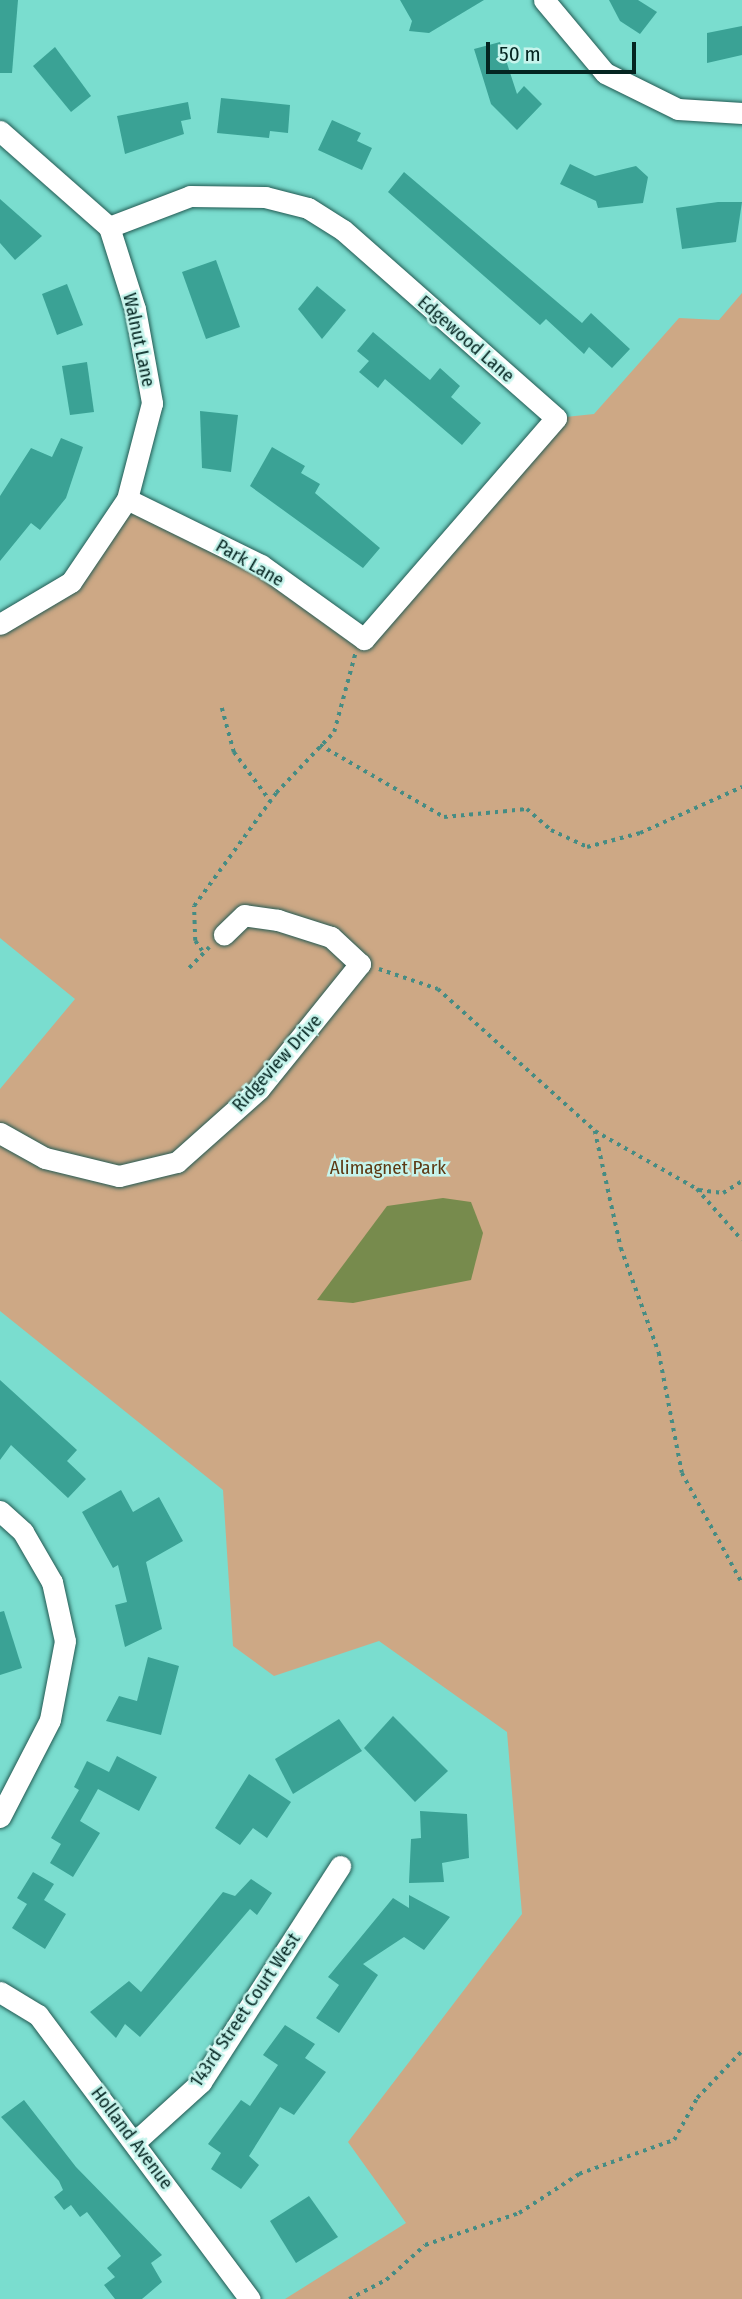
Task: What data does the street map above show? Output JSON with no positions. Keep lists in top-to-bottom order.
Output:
{
  "streets": {
    "street": [
      "Edgewood Lane",
      "Walnut Lane",
      "Park Lane",
      "Ridgeview Drive",
      "143rd Street Court West",
      "Holland Avenue"
    ]
  },
  "crossings": [
    ["Edgewood Lane", "Walnut Lane"],
    ["Edgewood Lane", "Park Lane"],
    ["Walnut Lane", "Park Lane"],
    ["143rd Street Court West", "Holland Avenue"]
  ],
  "parks": ["Alimagnet Park"],
  "scale_bar": "50 m"
}
